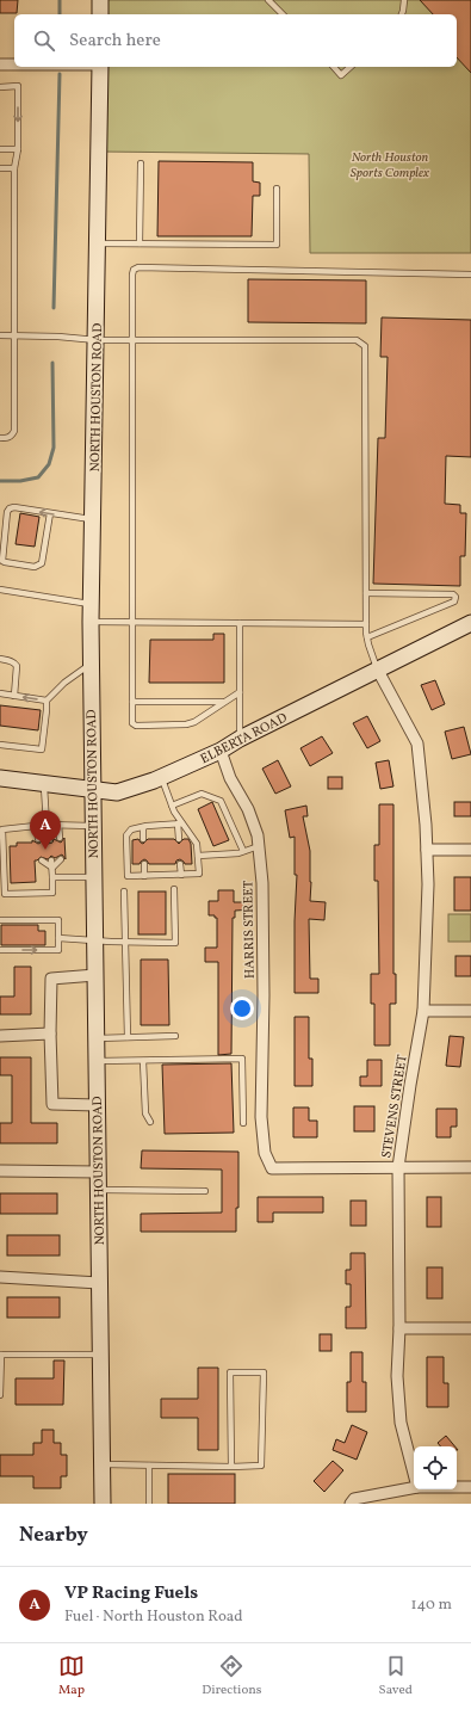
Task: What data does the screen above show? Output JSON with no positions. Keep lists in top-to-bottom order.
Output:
{
  "streets": {
    "street": [
      "NORTH HOUSTON ROAD",
      "ELBERTA ROAD",
      "HARRIS STREET",
      "STEVENS STREET"
    ]
  },
  "crossings": [
    ["NORTH HOUSTON ROAD", "ELBERTA ROAD"],
    ["ELBERTA ROAD", "HARRIS STREET"],
    ["ELBERTA ROAD", "STEVENS STREET"],
    ["HARRIS STREET", "STEVENS STREET"]
  ],
  "parks": ["North Houston Sports Complex"],
  "page": {
    "search": "Search here",
    "pins": "A",
    "heading": "Nearby",
    "list": [
      {
        "mark": "A",
        "name": "VP Racing Fuels",
        "note": "Fuel · North Houston Road",
        "value": "140 m"
      }
    ],
    "nav": ["Map", "Directions", "Saved"]
  }
}
